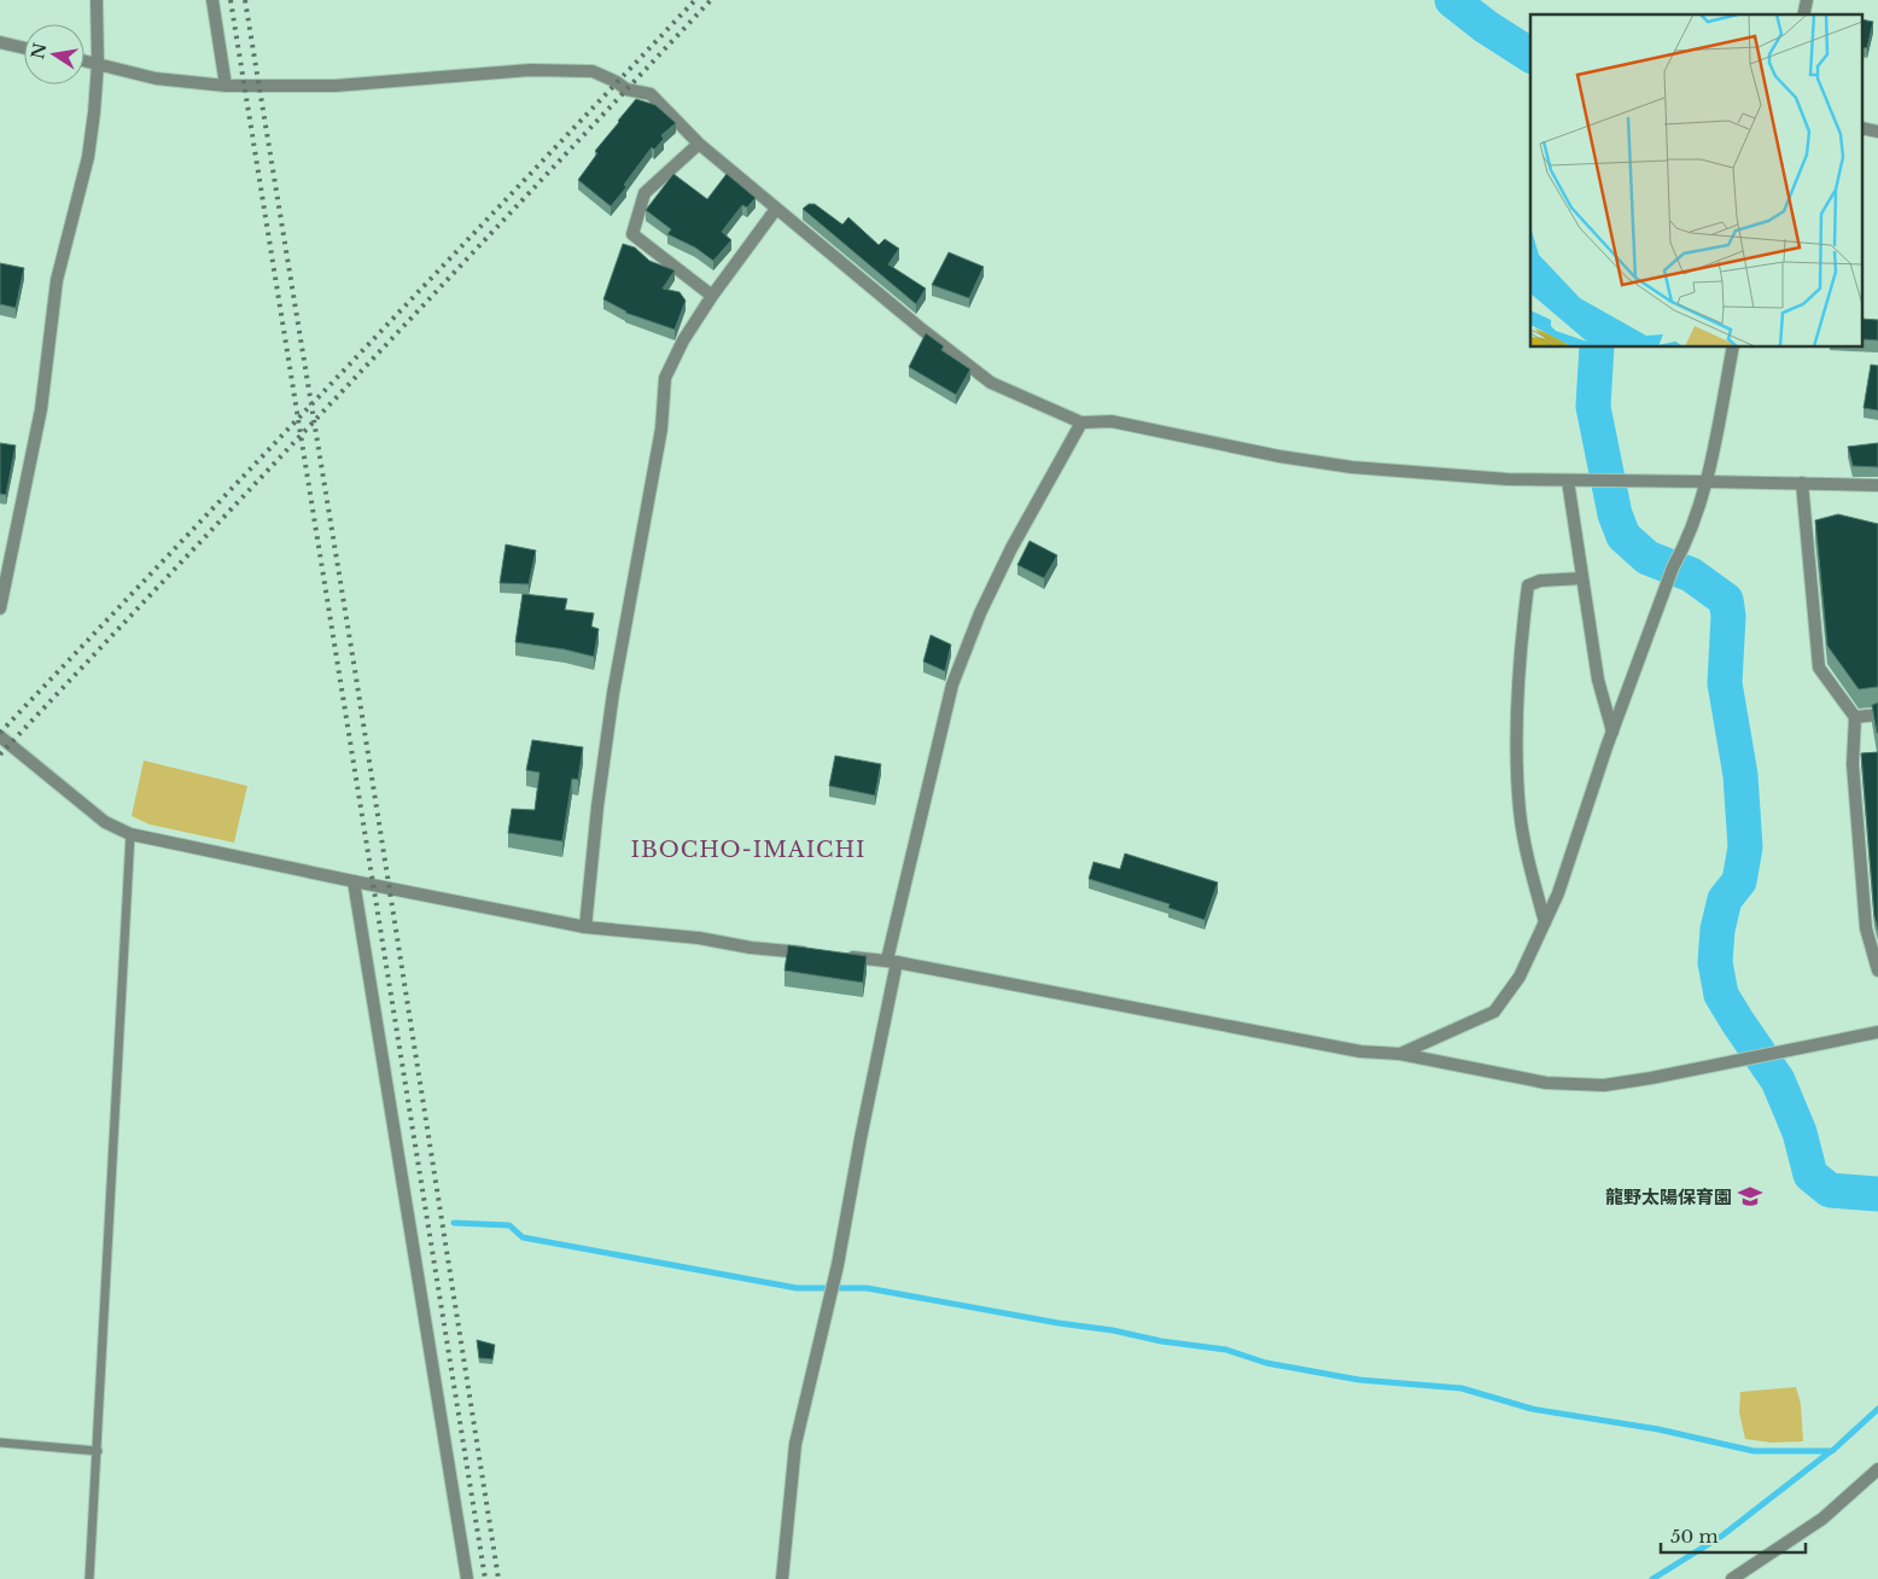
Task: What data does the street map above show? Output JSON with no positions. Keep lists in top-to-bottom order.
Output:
{
  "districts": ["IBOCHO-IMAICHI"],
  "places": {
    "school or university": ["龍野太陽保育園"]
  },
  "scale_bar": "50 m",
  "north": "left"
}
